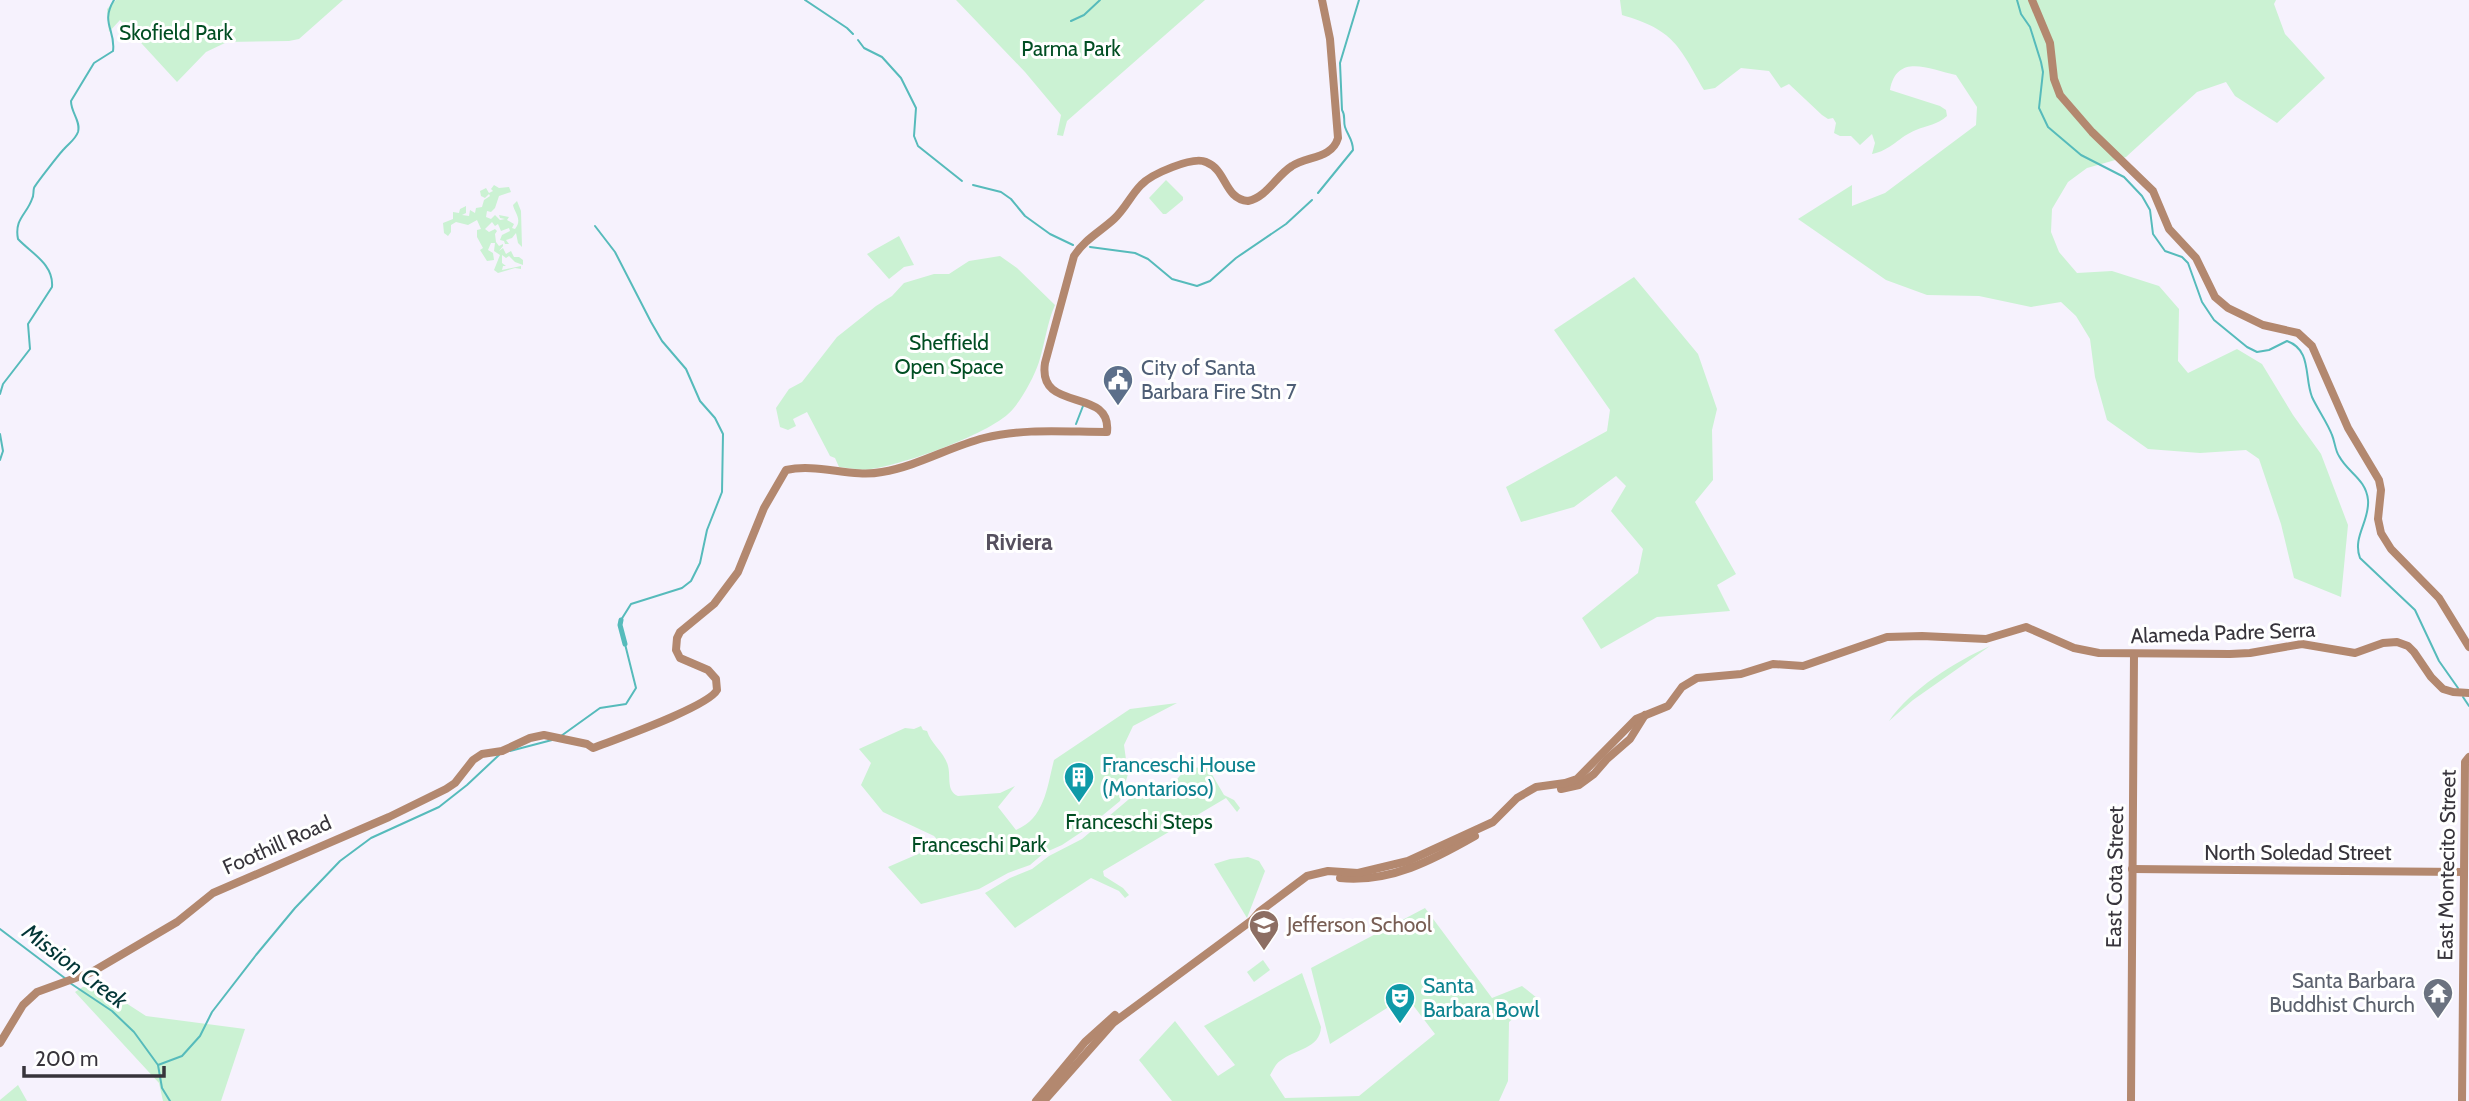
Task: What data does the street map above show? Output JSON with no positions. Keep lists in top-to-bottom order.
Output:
{
  "streets": {
    "main road": [
      "Alameda Padre Serra",
      "Foothill Road",
      "North Soledad Street",
      "East Montecito Street",
      "East Cota Street"
    ]
  },
  "crossings": [
    ["Alameda Padre Serra", "East Cota Street"],
    ["North Soledad Street", "East Montecito Street"],
    ["North Soledad Street", "East Cota Street"]
  ],
  "districts": ["Riviera"],
  "water": ["Mission Creek"],
  "parks": [
    "Skofield Park",
    "Parma Park",
    "Sheffield Open Space",
    "Franceschi Steps",
    "Franceschi Park"
  ],
  "places": {
    "public building": ["City of Santa Barbara Fire Stn 7"],
    "building": ["Franceschi House (Montarioso)"],
    "school or university": ["Jefferson School"],
    "temple": ["Santa Barbara Buddhist Church"],
    "theatre": ["Santa Barbara Bowl"]
  },
  "scale_bar": "200 m"
}
